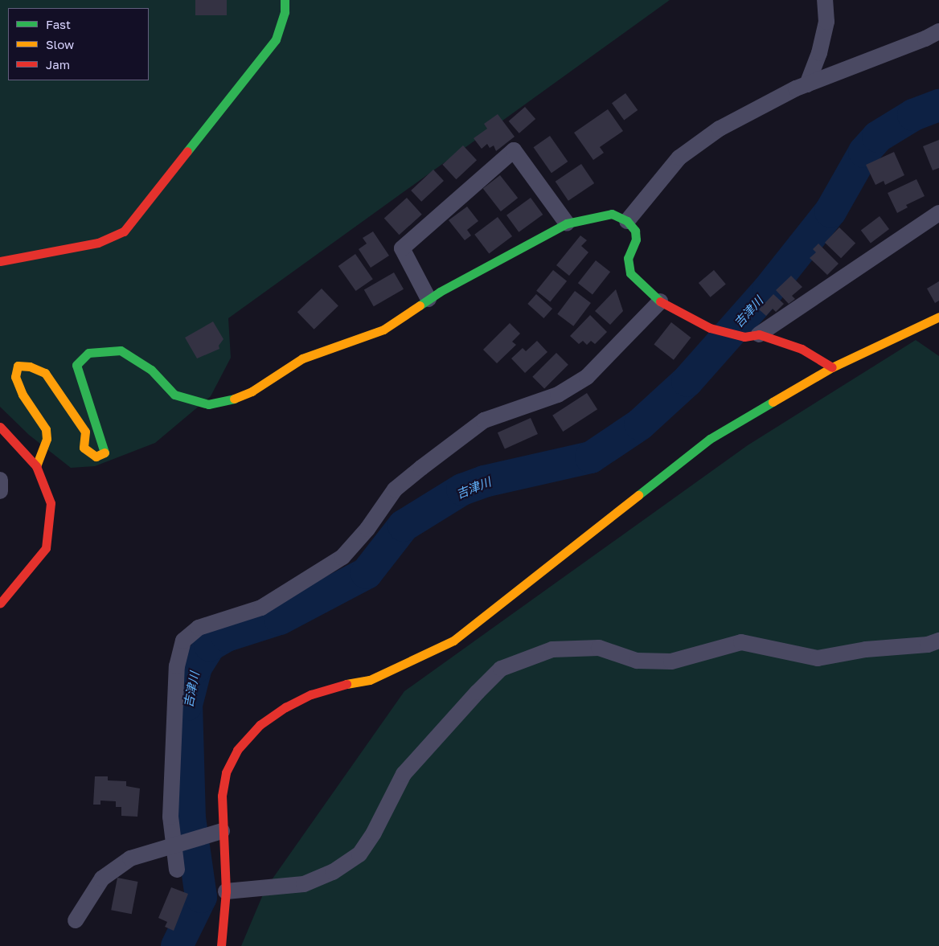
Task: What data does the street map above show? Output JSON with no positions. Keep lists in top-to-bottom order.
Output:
{
  "water": ["吉津川"],
  "legend": ["Fast", "Slow", "Jam"]
}
